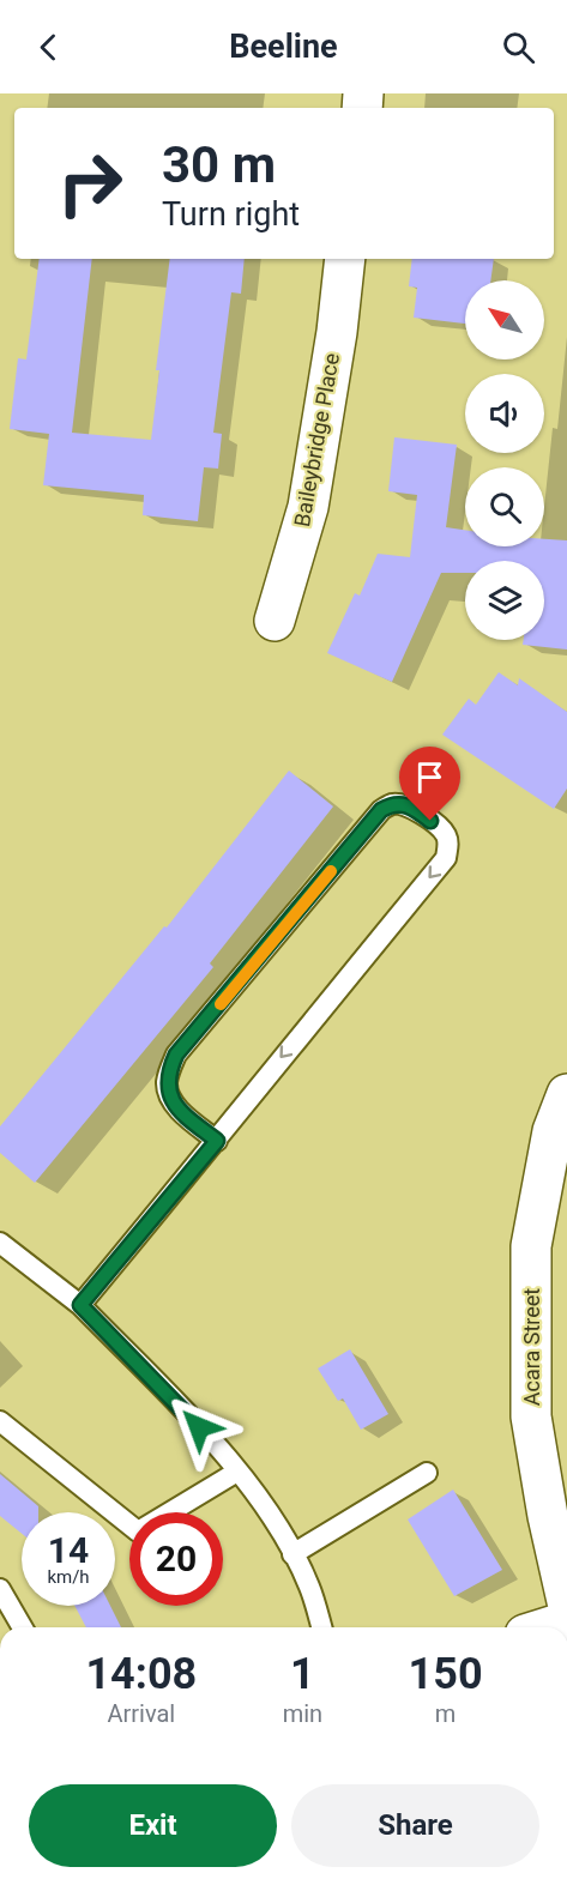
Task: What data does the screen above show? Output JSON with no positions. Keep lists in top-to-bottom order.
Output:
{
  "streets": {
    "street": ["Baileybridge Place", "Acara Street"]
  },
  "north": "top left",
  "page": {
    "header": "Beeline",
    "turn": ["30 m", "Turn right"],
    "speed": "14 km/h",
    "limit": "20",
    "eta": [
      "14:08",
      "Arrival",
      "1",
      "min",
      "150",
      "m"
    ],
    "buttons": ["Exit", "Share"]
  }
}
